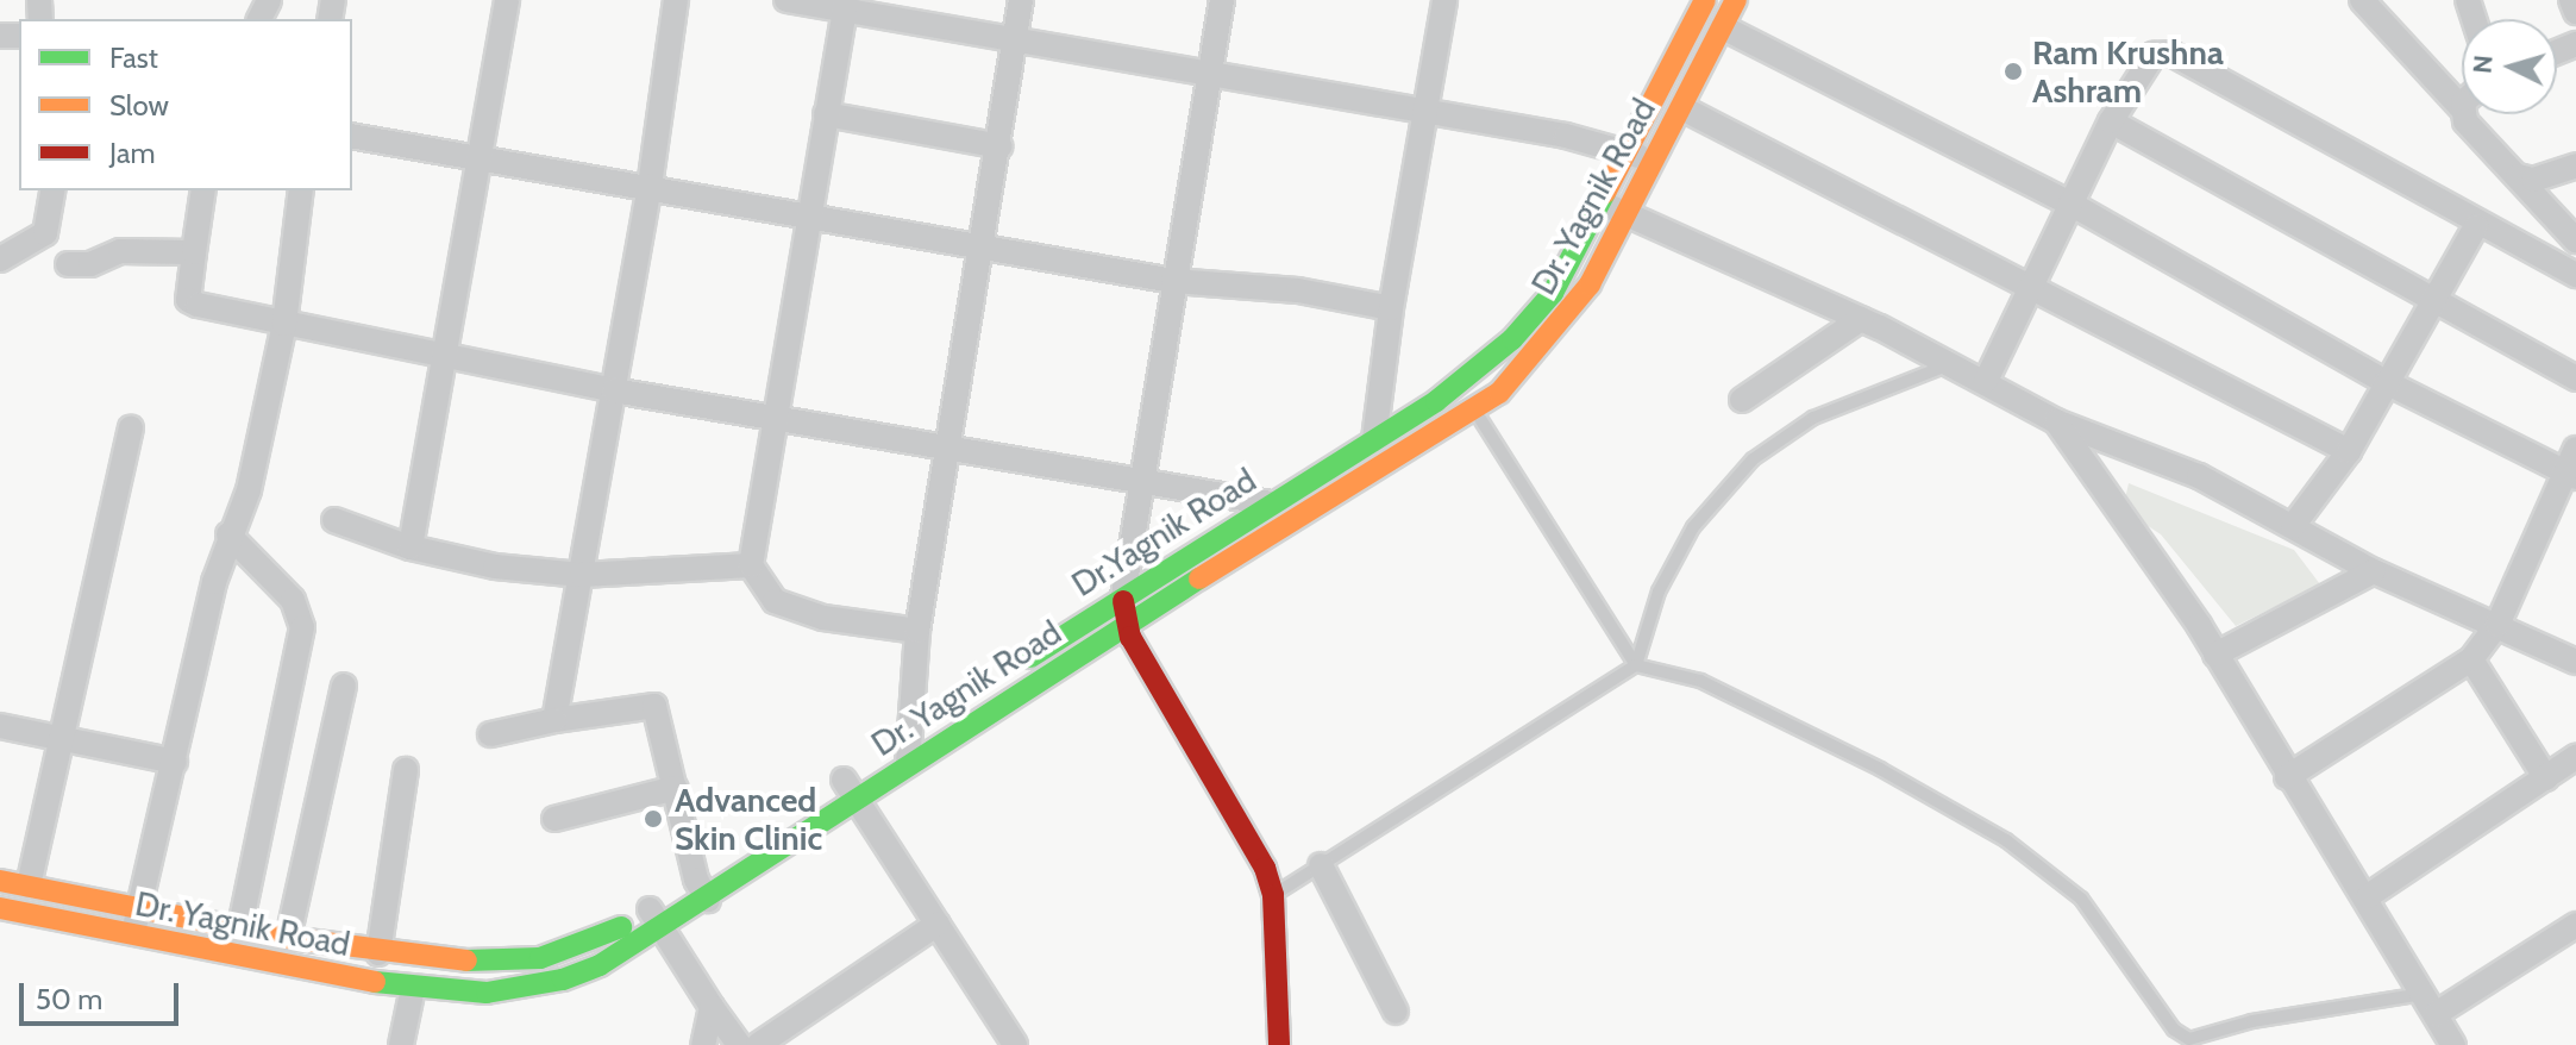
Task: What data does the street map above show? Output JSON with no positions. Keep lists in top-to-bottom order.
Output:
{
  "streets": {
    "street": ["Dr. Yagnik Road", "Dr.Yagnik Road"]
  },
  "places": ["Ram Krushna Ashram", "Advanced Skin Clinic"],
  "legend": ["Fast", "Slow", "Jam"],
  "scale_bar": "50 m",
  "north": "left"
}
